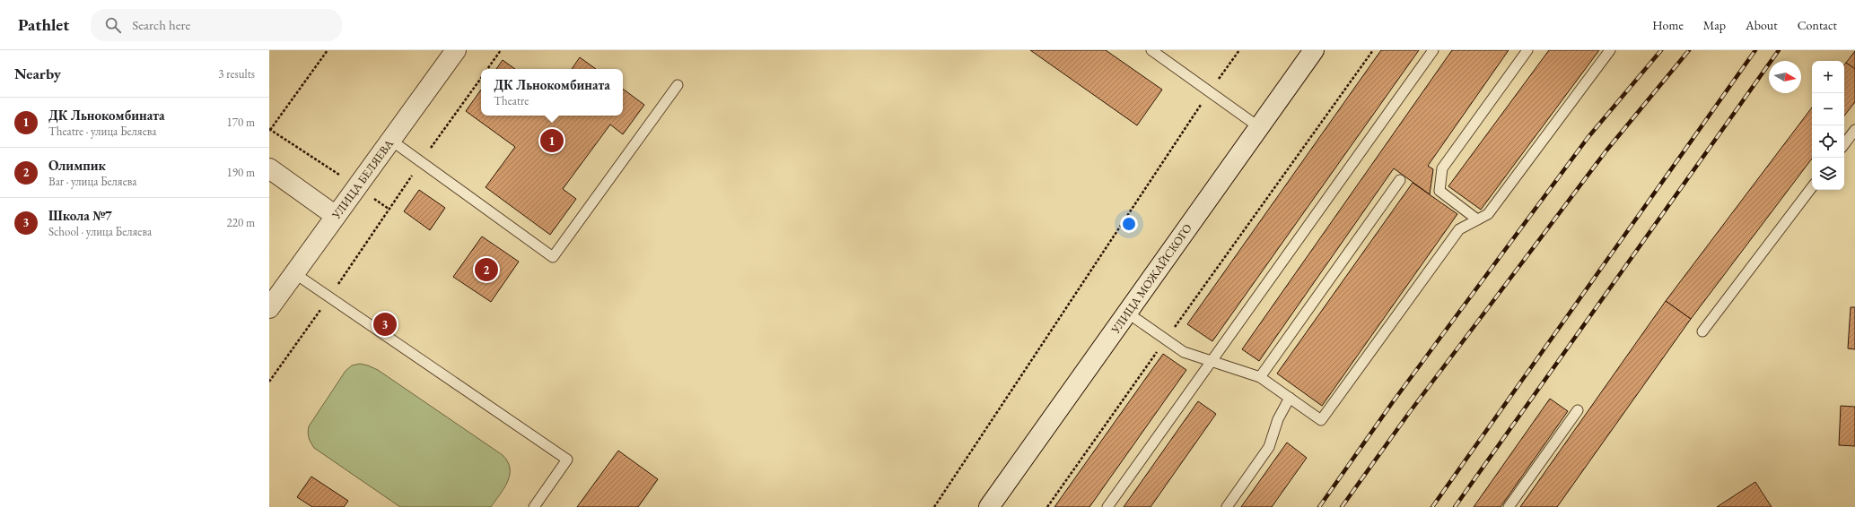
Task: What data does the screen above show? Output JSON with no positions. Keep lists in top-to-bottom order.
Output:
{
  "streets": {
    "main road": ["УЛИЦА БЕЛЯЕВА", "УЛИЦА МОЖАЙСКОГО"]
  },
  "north": "right",
  "page": {
    "header": "Pathlet",
    "search": "Search here",
    "nav": [
      "Home",
      "Map",
      "About",
      "Contact"
    ],
    "heading": ["Nearby", "3 results"],
    "map_buttons": ["+", "−"],
    "popup": ["ДК Льнокомбината", "Theatre"],
    "list": [
      {
        "mark": "1",
        "name": "ДК Льнокомбината",
        "note": "Theatre · улица Беляева",
        "value": "170 m"
      },
      {
        "mark": "2",
        "name": "Олимпик",
        "note": "Bar · улица Беляева",
        "value": "190 m"
      },
      {
        "mark": "3",
        "name": "Школа №7",
        "note": "School · улица Беляева",
        "value": "220 m"
      }
    ],
    "pins": ["1", "2", "3"]
  }
}
